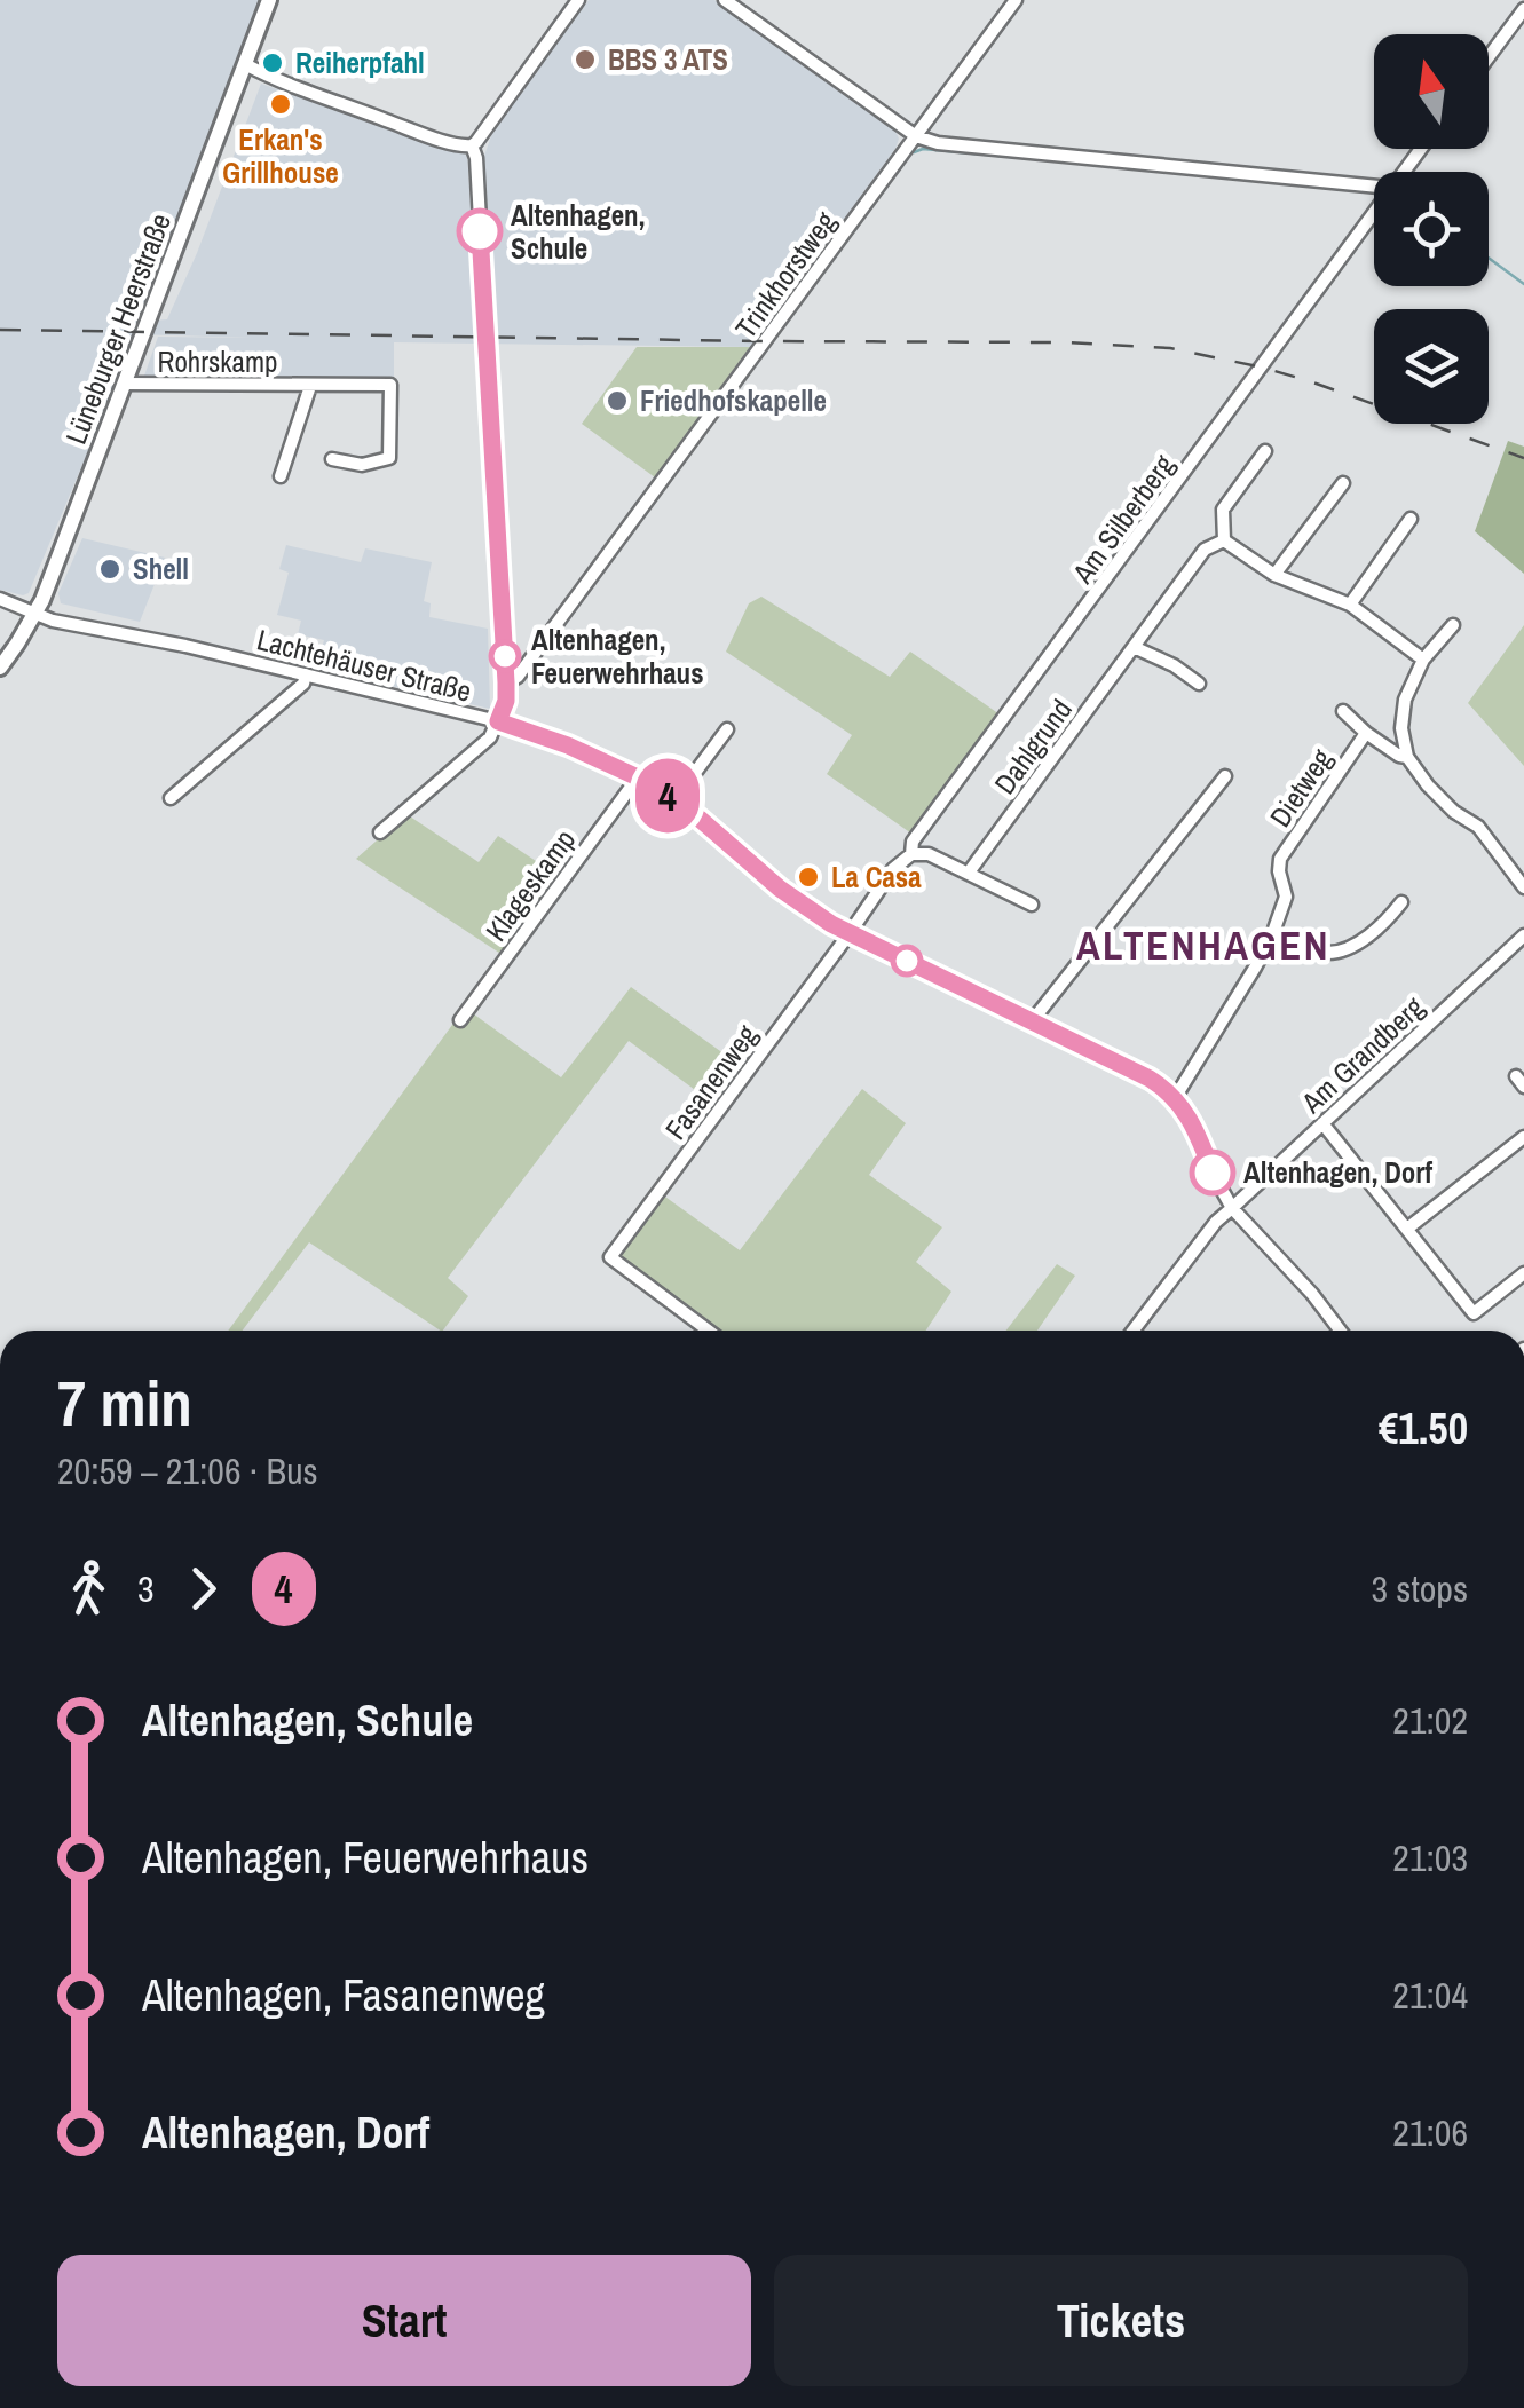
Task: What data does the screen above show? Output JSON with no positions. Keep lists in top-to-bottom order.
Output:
{
  "streets": {
    "main road": ["Lüneburger Heerstraße"],
    "street": [
      "Trinkhorstweg",
      "Rohrskamp",
      "Am Silberberg",
      "Lachtehäuser Straße",
      "Dahlgrund",
      "Dietweg",
      "Klageskamp",
      "Am Grandberg",
      "Fasanenweg"
    ]
  },
  "crossings": [
    ["Lüneburger Heerstraße", "Rohrskamp"],
    ["Lüneburger Heerstraße", "Lachtehäuser Straße"],
    ["Am Silberberg", "Lachtehäuser Straße"],
    ["Am Silberberg", "Fasanenweg"],
    ["Lachtehäuser Straße", "Dietweg"],
    ["Lachtehäuser Straße", "Klageskamp"],
    ["Lachtehäuser Straße", "Am Grandberg"],
    ["Lachtehäuser Straße", "Fasanenweg"]
  ],
  "districts": ["ALTENHAGEN"],
  "places": [
    "BBS 3 ATS",
    "Reiherpfahl",
    "Erkan's Grillhouse",
    "Altenhagen, Schule",
    "Friedhofskapelle",
    "Shell",
    "Altenhagen, Feuerwehrhaus",
    "La Casa",
    "Altenhagen, Dorf"
  ],
  "lines": ["bus line 4"],
  "north": "top",
  "page": {
    "on_map": "4",
    "heading": ["7 min", "20:59 – 21:06 · Bus", "€1.50"],
    "legs": ["3", "4", "3 stops"],
    "list": [
      {
        "name": "Altenhagen, Schule",
        "value": "21:02"
      },
      {
        "name": "Altenhagen, Feuerwehrhaus",
        "value": "21:03"
      },
      {
        "name": "Altenhagen, Fasanenweg",
        "value": "21:04"
      },
      {
        "name": "Altenhagen, Dorf",
        "value": "21:06"
      }
    ],
    "buttons": ["Start", "Tickets"]
  }
}
